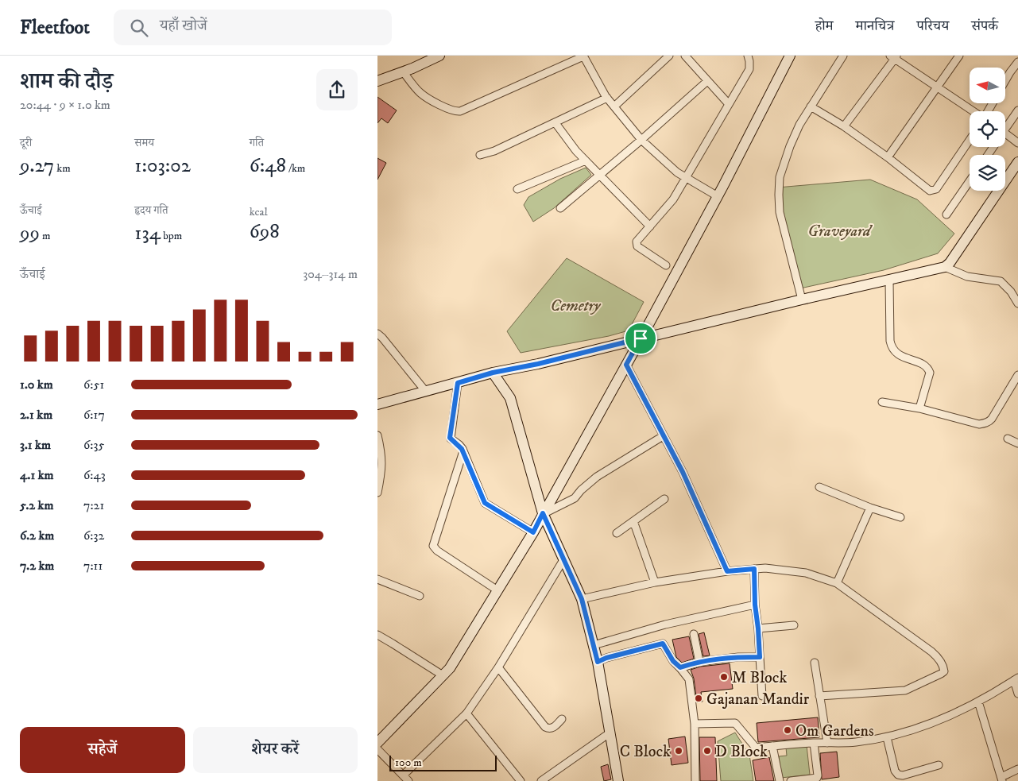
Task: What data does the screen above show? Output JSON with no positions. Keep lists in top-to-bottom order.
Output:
{
  "parks": ["Graveyard", "Cemetry"],
  "places": [
    "M Block",
    "Gajanan Mandir",
    "Om Gardens",
    "C Block",
    "D Block"
  ],
  "scale_bar": "100 m",
  "north": "left",
  "page": {
    "header": "Fleetfoot",
    "search": "यहाँ खोजें",
    "nav": [
      "होम",
      "मानचित्र",
      "परिचय",
      "संपर्क"
    ],
    "heading": ["शाम की दौड़", "20:44 · 9 × 1.0 km"],
    "stats": [
      ["दूरी", "9.27 km"],
      ["समय", "1:03:02"],
      ["गति", "6:48 /km"],
      ["ऊँचाई", "99 m"],
      ["हृदय गति", "134 bpm"],
      ["kcal", "698"]
    ],
    "chart": ["ऊँचाई", "304–314 m"],
    "list": [
      {
        "name": "1.0 km",
        "note": "6:51"
      },
      {
        "name": "2.1 km",
        "note": "6:17"
      },
      {
        "name": "3.1 km",
        "note": "6:35"
      },
      {
        "name": "4.1 km",
        "note": "6:43"
      },
      {
        "name": "5.2 km",
        "note": "7:21"
      },
      {
        "name": "6.2 km",
        "note": "6:32"
      },
      {
        "name": "7.2 km",
        "note": "7:11"
      }
    ],
    "buttons": ["सहेजें", "शेयर करें"],
    "scale": "100 m"
  }
}
